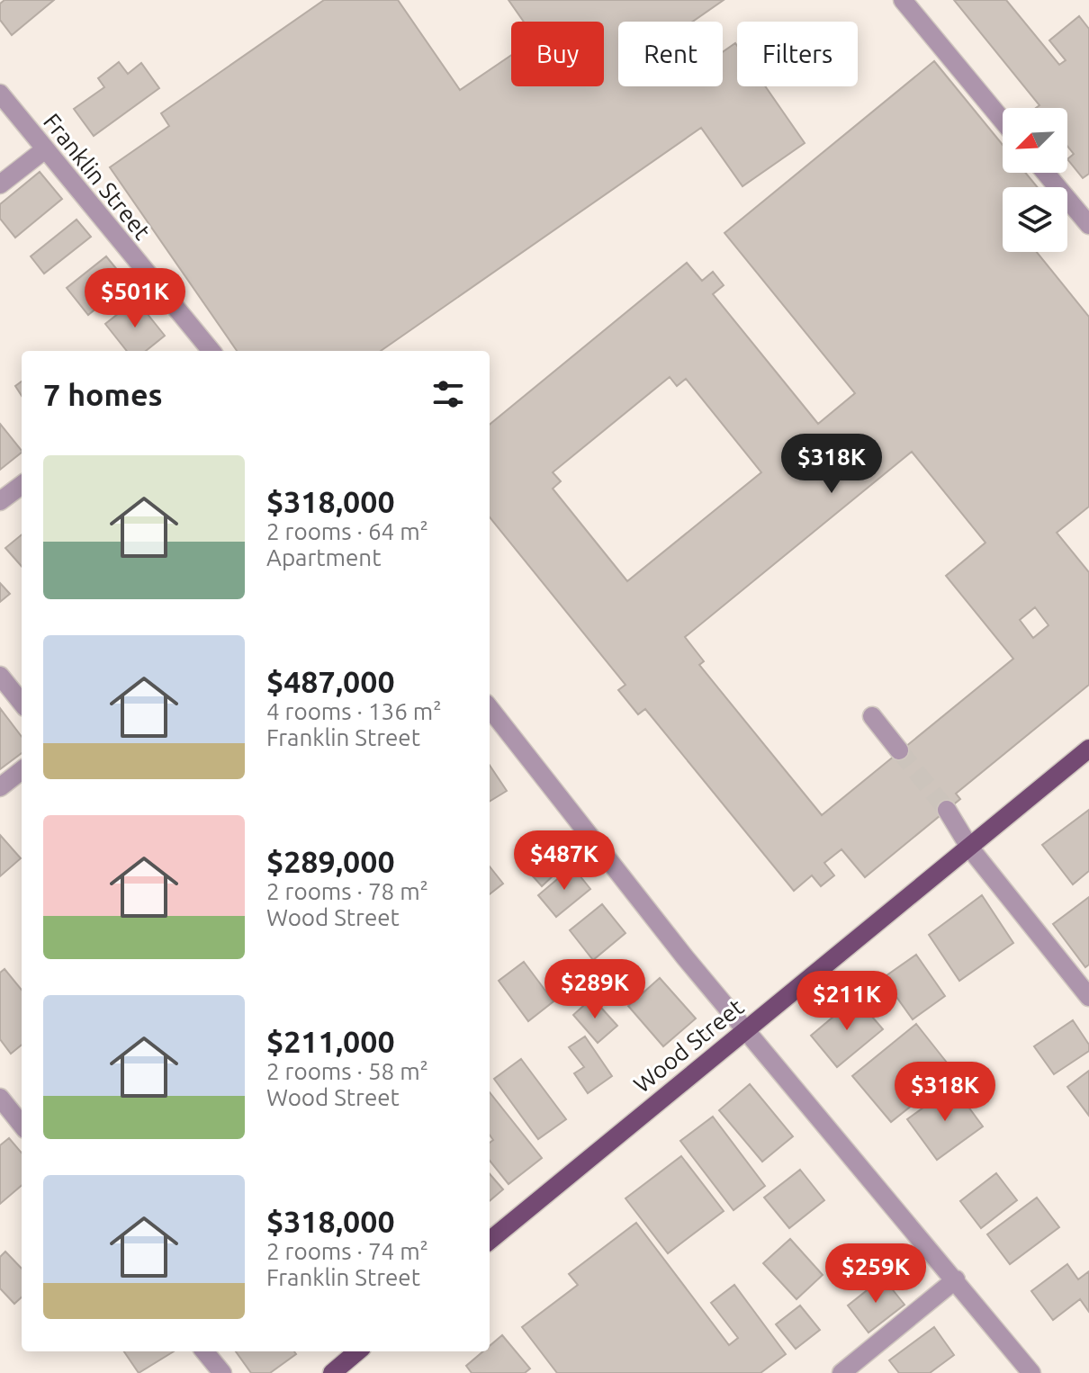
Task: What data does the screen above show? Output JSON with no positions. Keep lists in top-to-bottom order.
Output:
{
  "streets": {
    "main road": ["Wood Street"],
    "street": ["Franklin Street"]
  },
  "north": "bottom left",
  "page": {
    "chip": ["Buy", "Rent", "Filters"],
    "price": [
      "$501K",
      "$318K",
      "$487K",
      "$289K",
      "$211K",
      "$318K",
      "$259K"
    ],
    "heading": "7 homes",
    "list": [
      {
        "name": "$318,000",
        "note": "2 rooms · 64 m² · Apartment"
      },
      {
        "name": "$487,000",
        "note": "4 rooms · 136 m² · Franklin Street"
      },
      {
        "name": "$289,000",
        "note": "2 rooms · 78 m² · Wood Street"
      },
      {
        "name": "$211,000",
        "note": "2 rooms · 58 m² · Wood Street"
      },
      {
        "name": "$318,000",
        "note": "2 rooms · 74 m² · Franklin Street"
      }
    ]
  }
}
